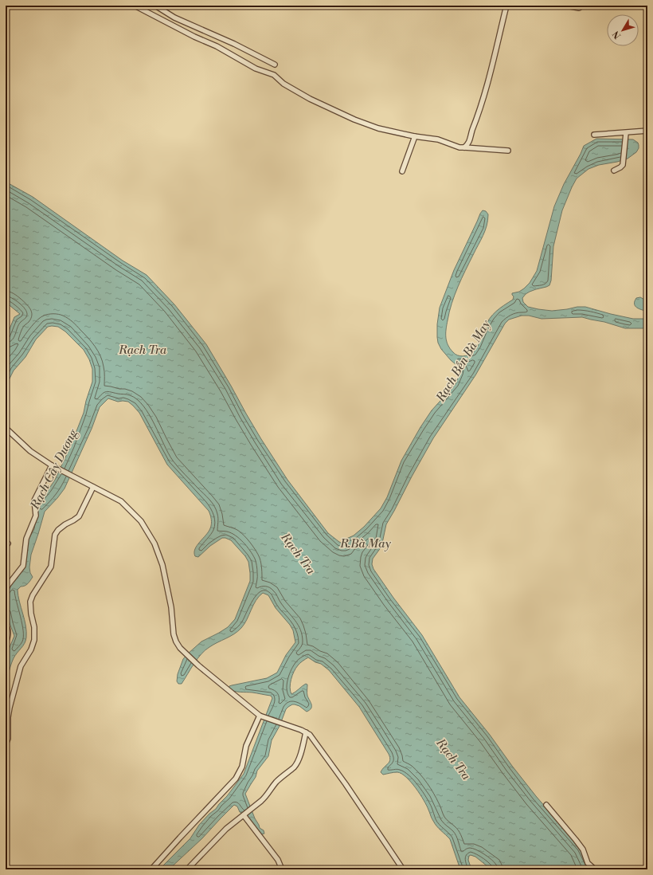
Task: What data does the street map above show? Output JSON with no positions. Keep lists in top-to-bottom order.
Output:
{
  "water": [
    "Rạch Tra",
    "Rạch Bến Bà May",
    "Rạch Cây Dương",
    "R.Bà May"
  ],
  "north": "bottom left"
}
